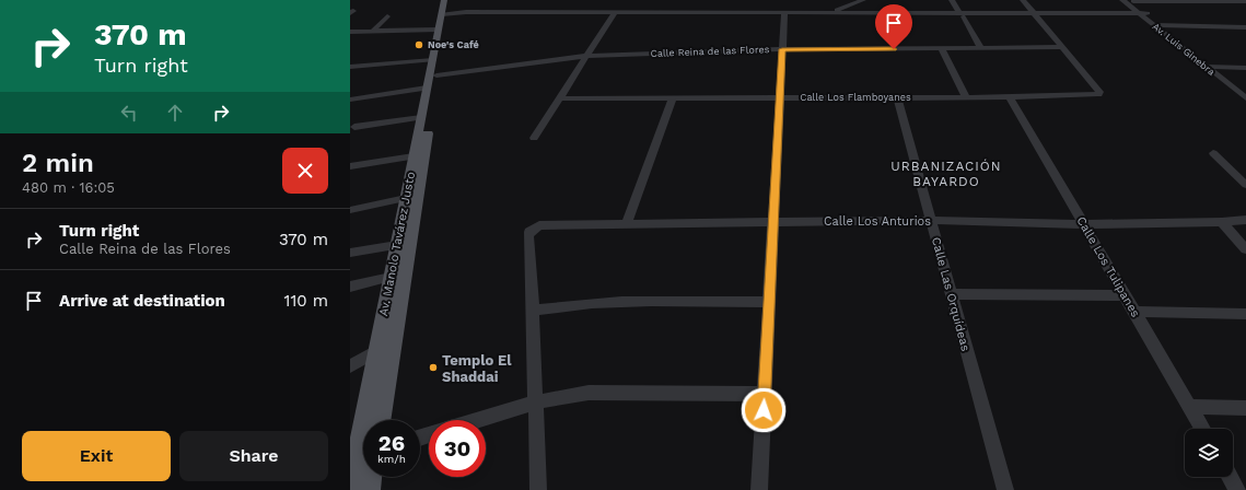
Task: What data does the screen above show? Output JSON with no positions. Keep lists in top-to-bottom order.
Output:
{
  "streets": {
    "main road": ["Av. Manolo Tavárez Justo"],
    "street": [
      "Av. Luis Ginebra",
      "Calle Reina de las Flores",
      "Calle Los Flamboyanes",
      "Calle Los Anturios",
      "Calle Los Tulipanes",
      "Calle Las Orquídeas"
    ]
  },
  "crossings": [
    ["Calle Reina de las Flores", "Calle Los Flamboyanes"],
    ["Calle Reina de las Flores", "Av. Manolo Tavárez Justo"],
    ["Calle Los Flamboyanes", "Calle Los Tulipanes"],
    ["Calle Los Flamboyanes", "Calle Las Orquídeas"],
    ["Calle Los Anturios", "Calle Los Tulipanes"],
    ["Calle Los Anturios", "Calle Las Orquídeas"]
  ],
  "districts": ["URBANIZACIÓN BAYARDO"],
  "places": ["Noe's Café", "Templo El Shaddai"],
  "page": {
    "turn": ["370 m", "Turn right"],
    "heading": ["2 min", "480 m · 16:05"],
    "list": [
      {
        "name": "Turn right",
        "note": "Calle Reina de las Flores",
        "value": "370 m"
      },
      {
        "name": "Arrive at destination",
        "value": "110 m"
      }
    ],
    "speed": "26 km/h",
    "limit": "30",
    "buttons": ["Exit", "Share"]
  }
}
